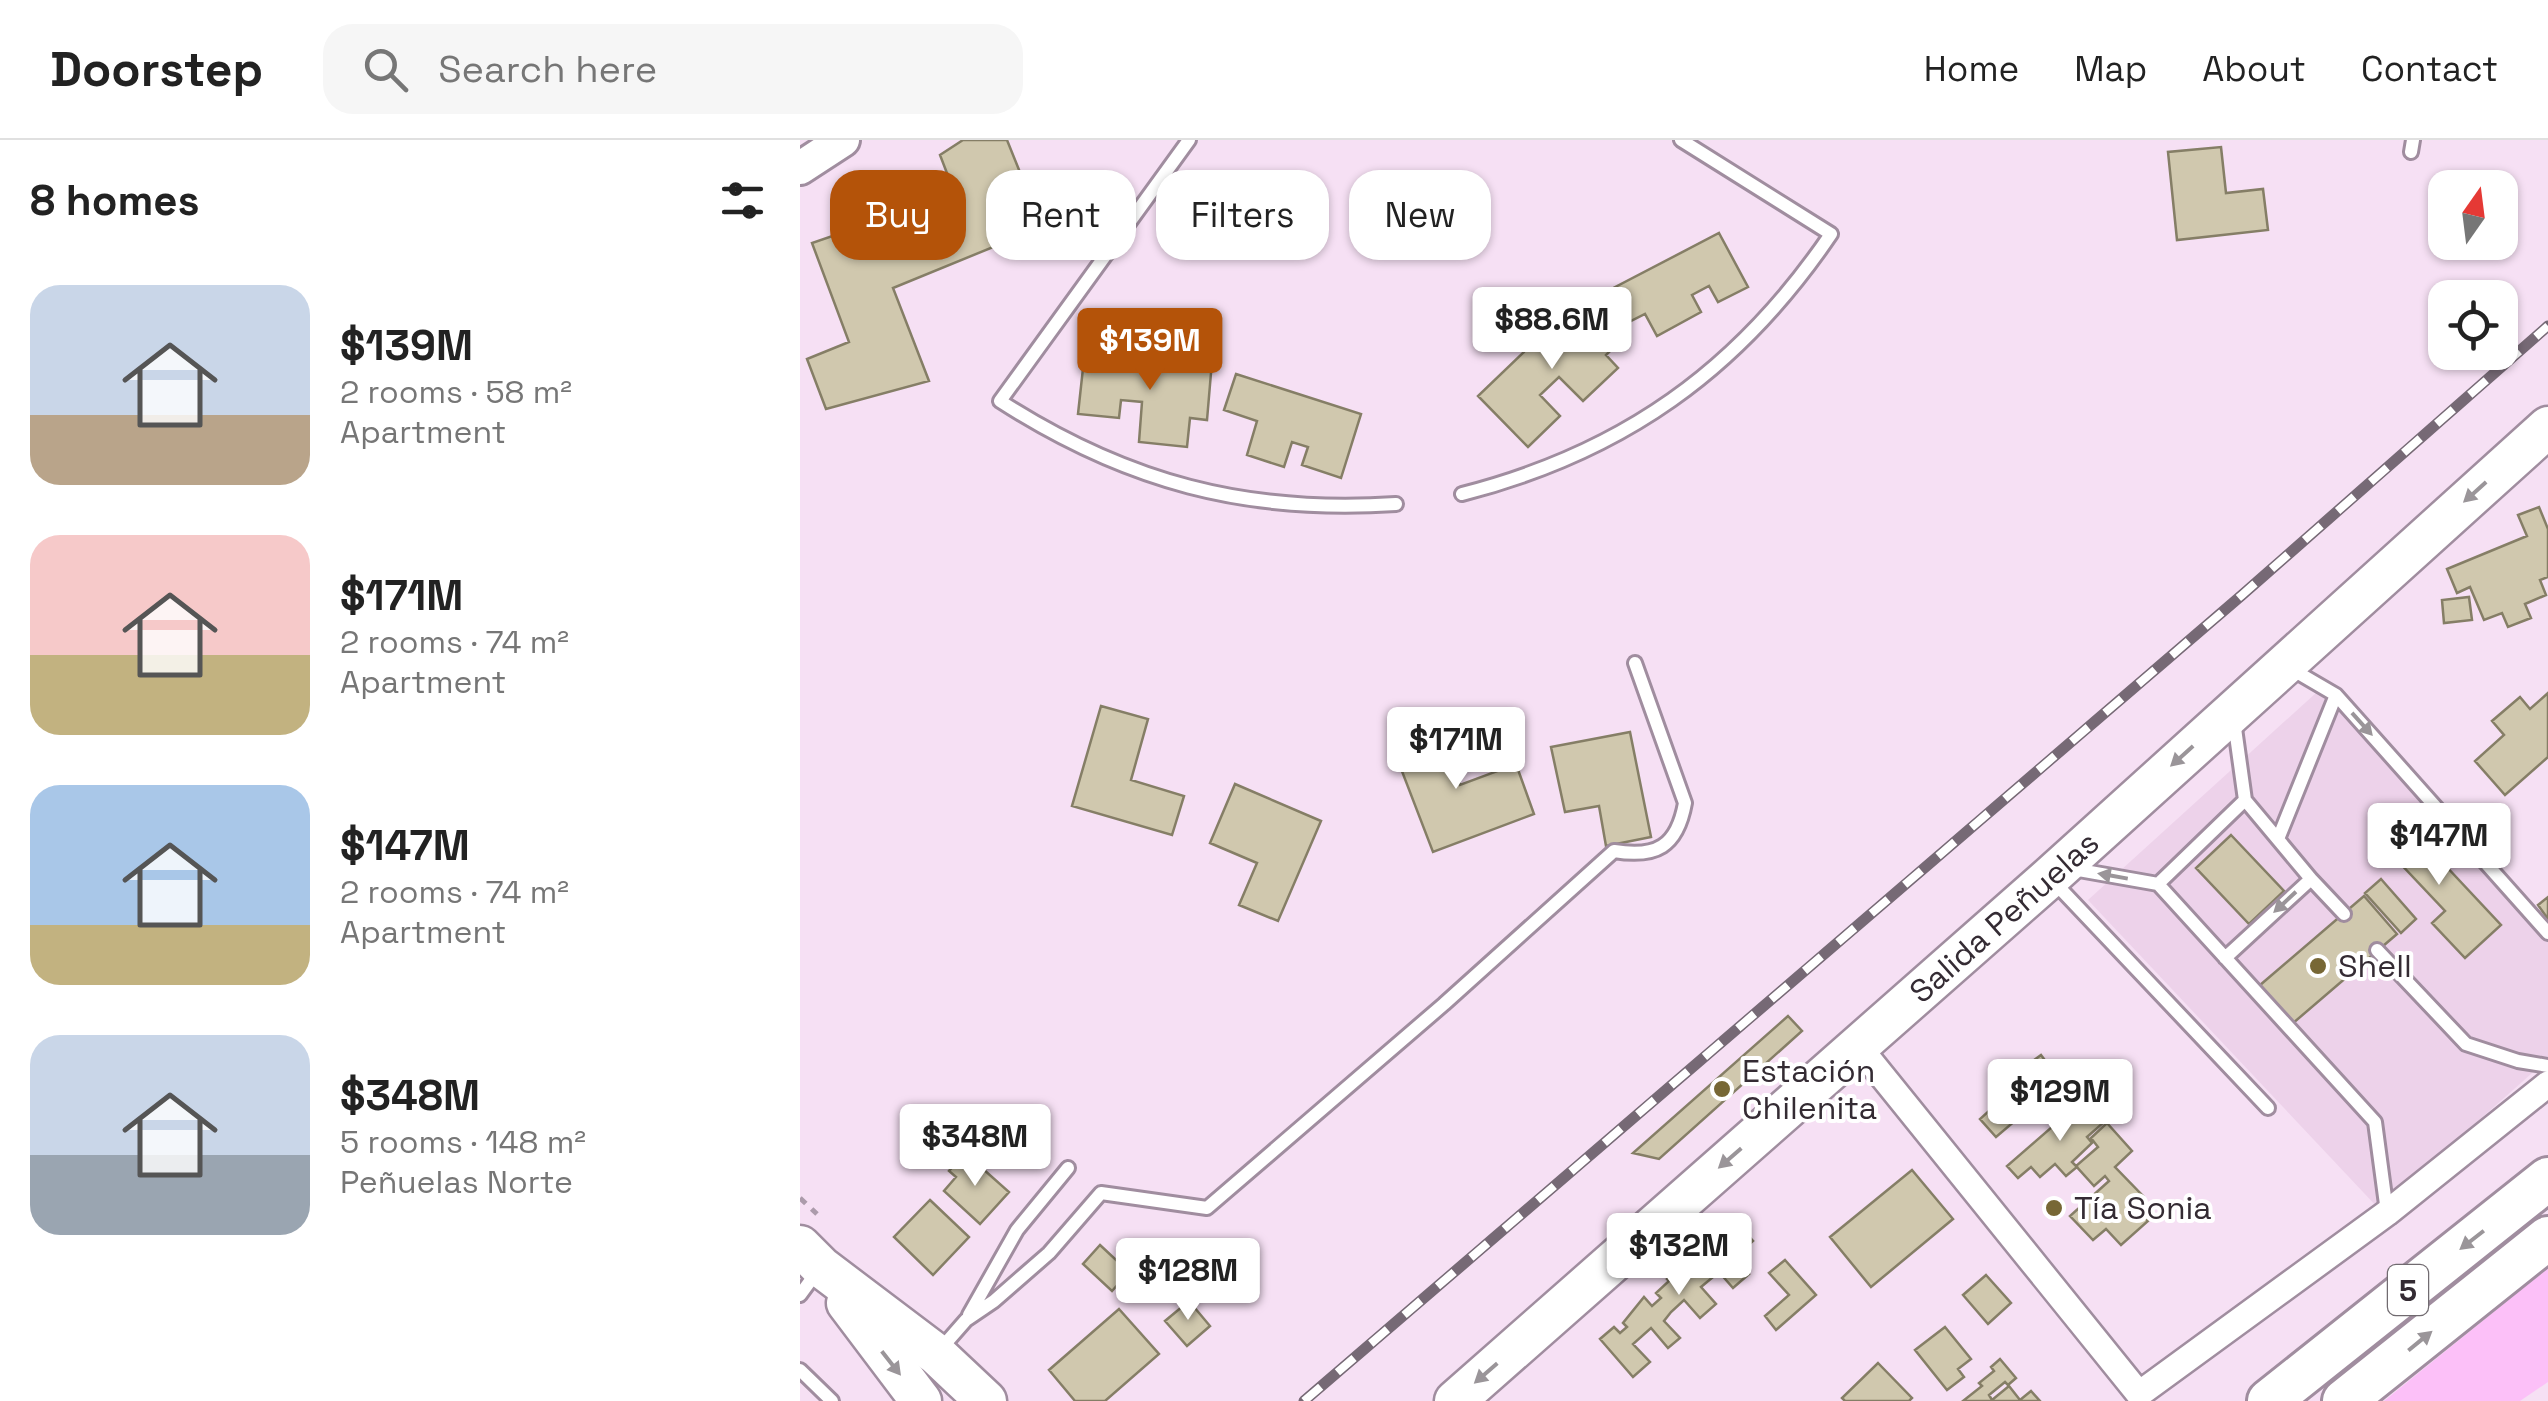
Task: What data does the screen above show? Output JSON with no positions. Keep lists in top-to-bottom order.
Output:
{
  "streets": {
    "highway": ["5"],
    "main road": ["Salida Peñuelas"]
  },
  "one_way": ["Salida Peñuelas"],
  "places": ["Shell", "Estación Chilenita", "Tía Sonia"],
  "north": "top",
  "page": {
    "header": "Doorstep",
    "search": "Search here",
    "nav": [
      "Home",
      "Map",
      "About",
      "Contact"
    ],
    "heading": "8 homes",
    "chip": [
      "Buy",
      "Rent",
      "Filters",
      "New"
    ],
    "list": [
      {
        "name": "$139M",
        "note": "2 rooms · 58 m² · Apartment"
      },
      {
        "name": "$171M",
        "note": "2 rooms · 74 m² · Apartment"
      },
      {
        "name": "$147M",
        "note": "2 rooms · 74 m² · Apartment"
      },
      {
        "name": "$348M",
        "note": "5 rooms · 148 m² · Peñuelas Norte"
      }
    ],
    "price": [
      "$88.6M",
      "$139M",
      "$171M",
      "$147M",
      "$129M",
      "$348M",
      "$132M",
      "$128M"
    ]
  }
}
